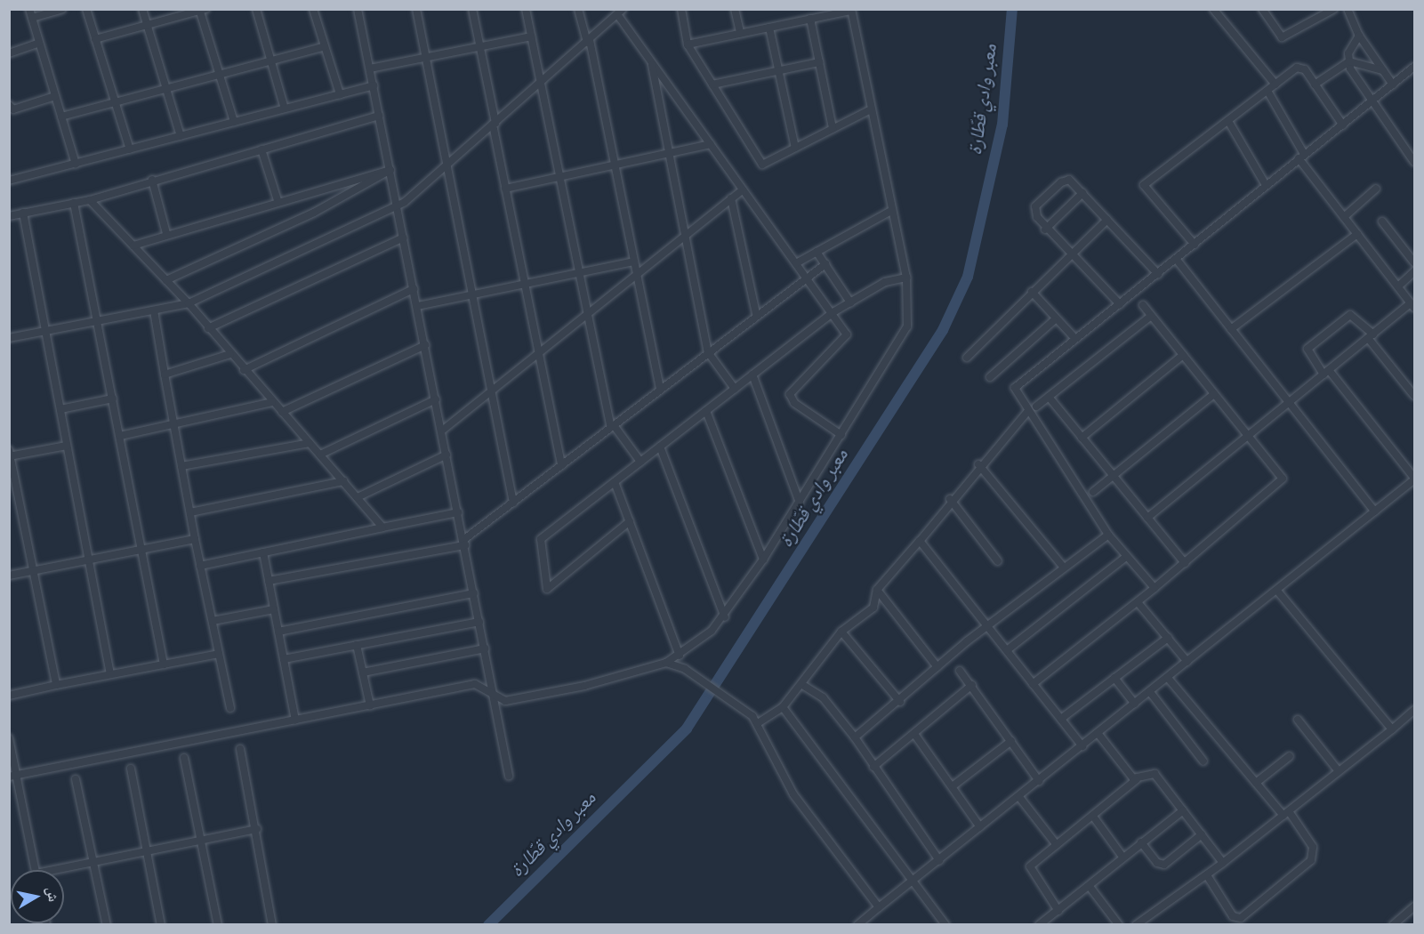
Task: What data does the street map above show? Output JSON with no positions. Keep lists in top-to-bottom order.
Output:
{
  "water": ["معبر وادي قطّارة"],
  "north": "right"
}
